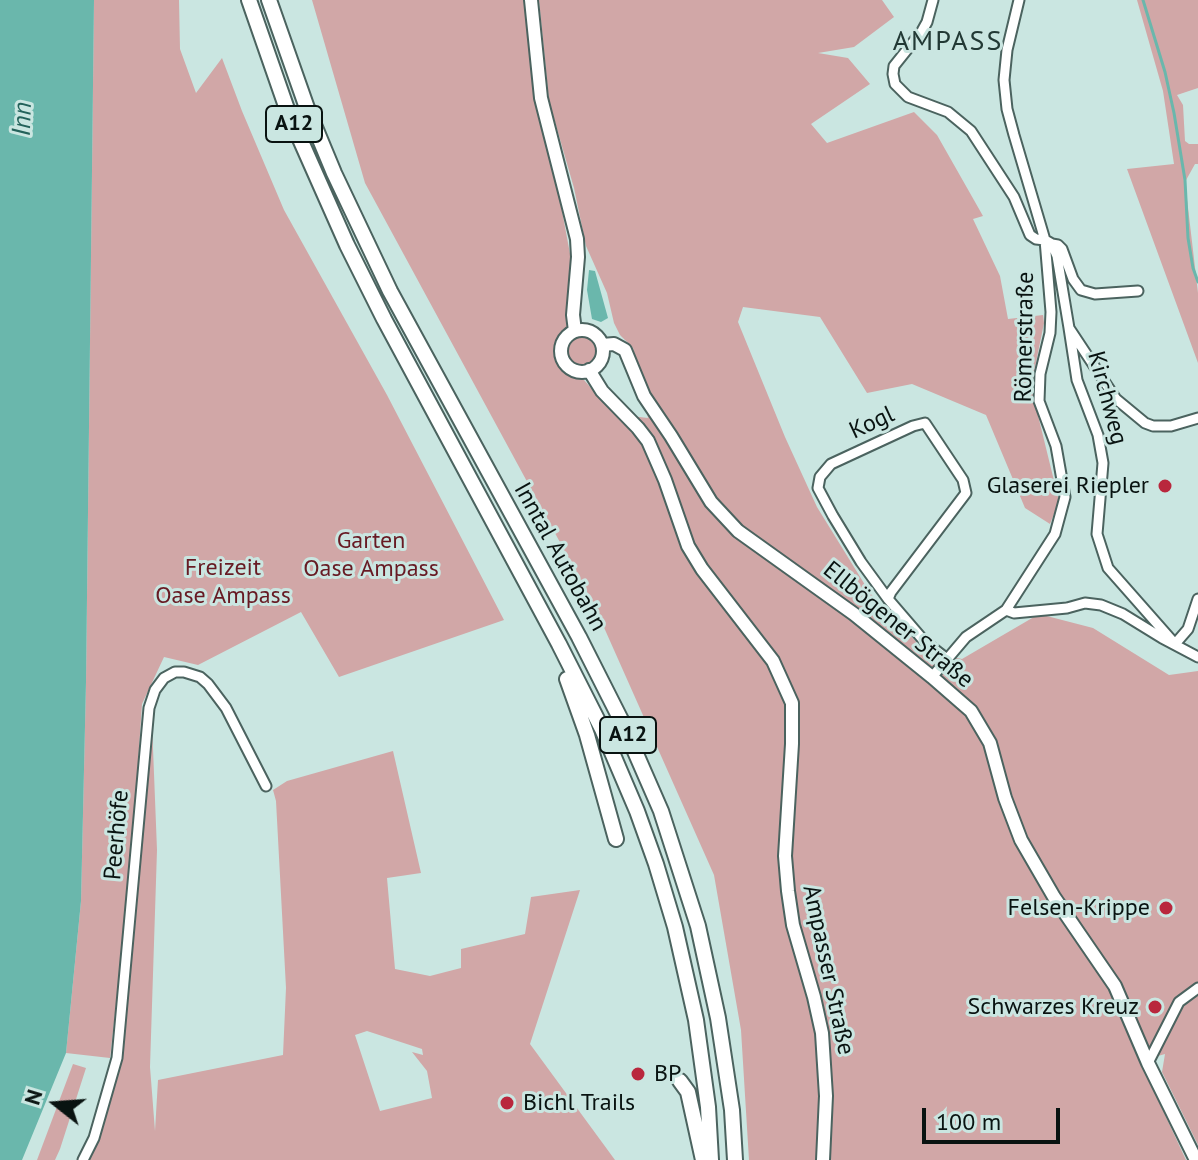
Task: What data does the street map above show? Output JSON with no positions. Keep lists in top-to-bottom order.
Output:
{
  "streets": {
    "highway": ["A12", "Inntal Autobahn"],
    "main road": ["Ellbögener Straße", "Ampasser Straße"],
    "street": [
      "Römerstraße",
      "Kirchweg",
      "Kogl",
      "Peerhöfe"
    ]
  },
  "crossings": [
    ["Römerstraße", "Kirchweg"],
    ["Römerstraße", "Kogl"],
    ["Römerstraße", "Ellbögener Straße"],
    ["Ellbögener Straße", "Ampasser Straße"]
  ],
  "districts": ["AMPASS"],
  "water": ["Inn"],
  "parks": ["Garten Oase Ampass", "Freizeit Oase Ampass"],
  "places": [
    "Glaserei Riepler",
    "Felsen-Krippe",
    "Schwarzes Kreuz",
    "BP",
    "Bichl Trails"
  ],
  "scale_bar": "100 m",
  "north": "left"
}
